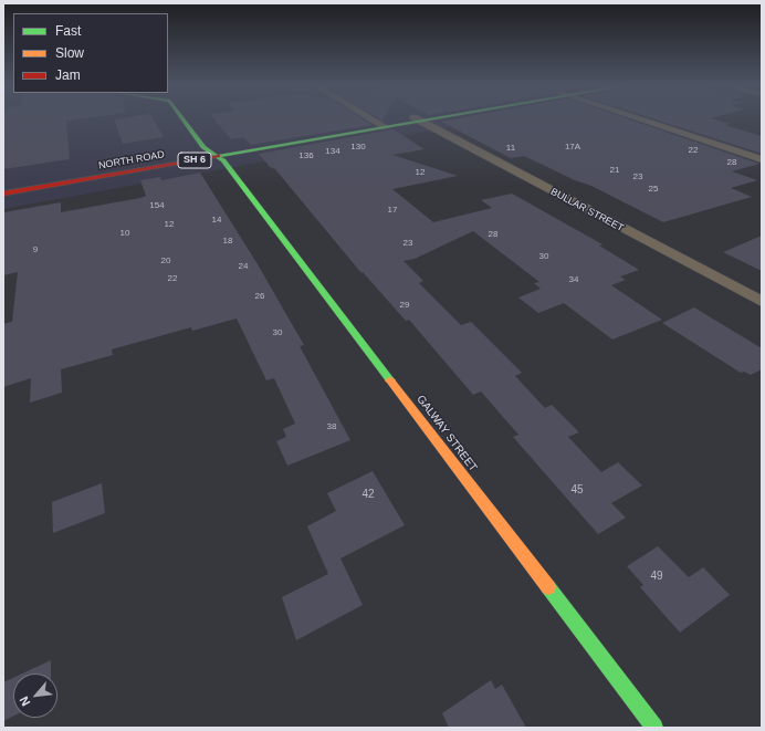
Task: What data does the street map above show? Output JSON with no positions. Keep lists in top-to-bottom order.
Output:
{
  "streets": {
    "main road": ["NORTH ROAD", "SH 6", "GALWAY STREET"],
    "street": ["BULLAR STREET"]
  },
  "crossings": [
    ["NORTH ROAD", "BULLAR STREET"],
    ["NORTH ROAD", "GALWAY STREET"]
  ],
  "house_numbers": [
    "130",
    "17A",
    "11",
    "22",
    "134",
    "136",
    "28",
    "21",
    "12",
    "23",
    "25",
    "154",
    "17",
    "14",
    "12",
    "10",
    "28",
    "18",
    "23",
    "9",
    "30",
    "20",
    "24",
    "22",
    "34",
    "26",
    "29",
    "30",
    "38",
    "45",
    "42",
    "49"
  ],
  "legend": ["Fast", "Slow", "Jam"],
  "north": "bottom left"
}
